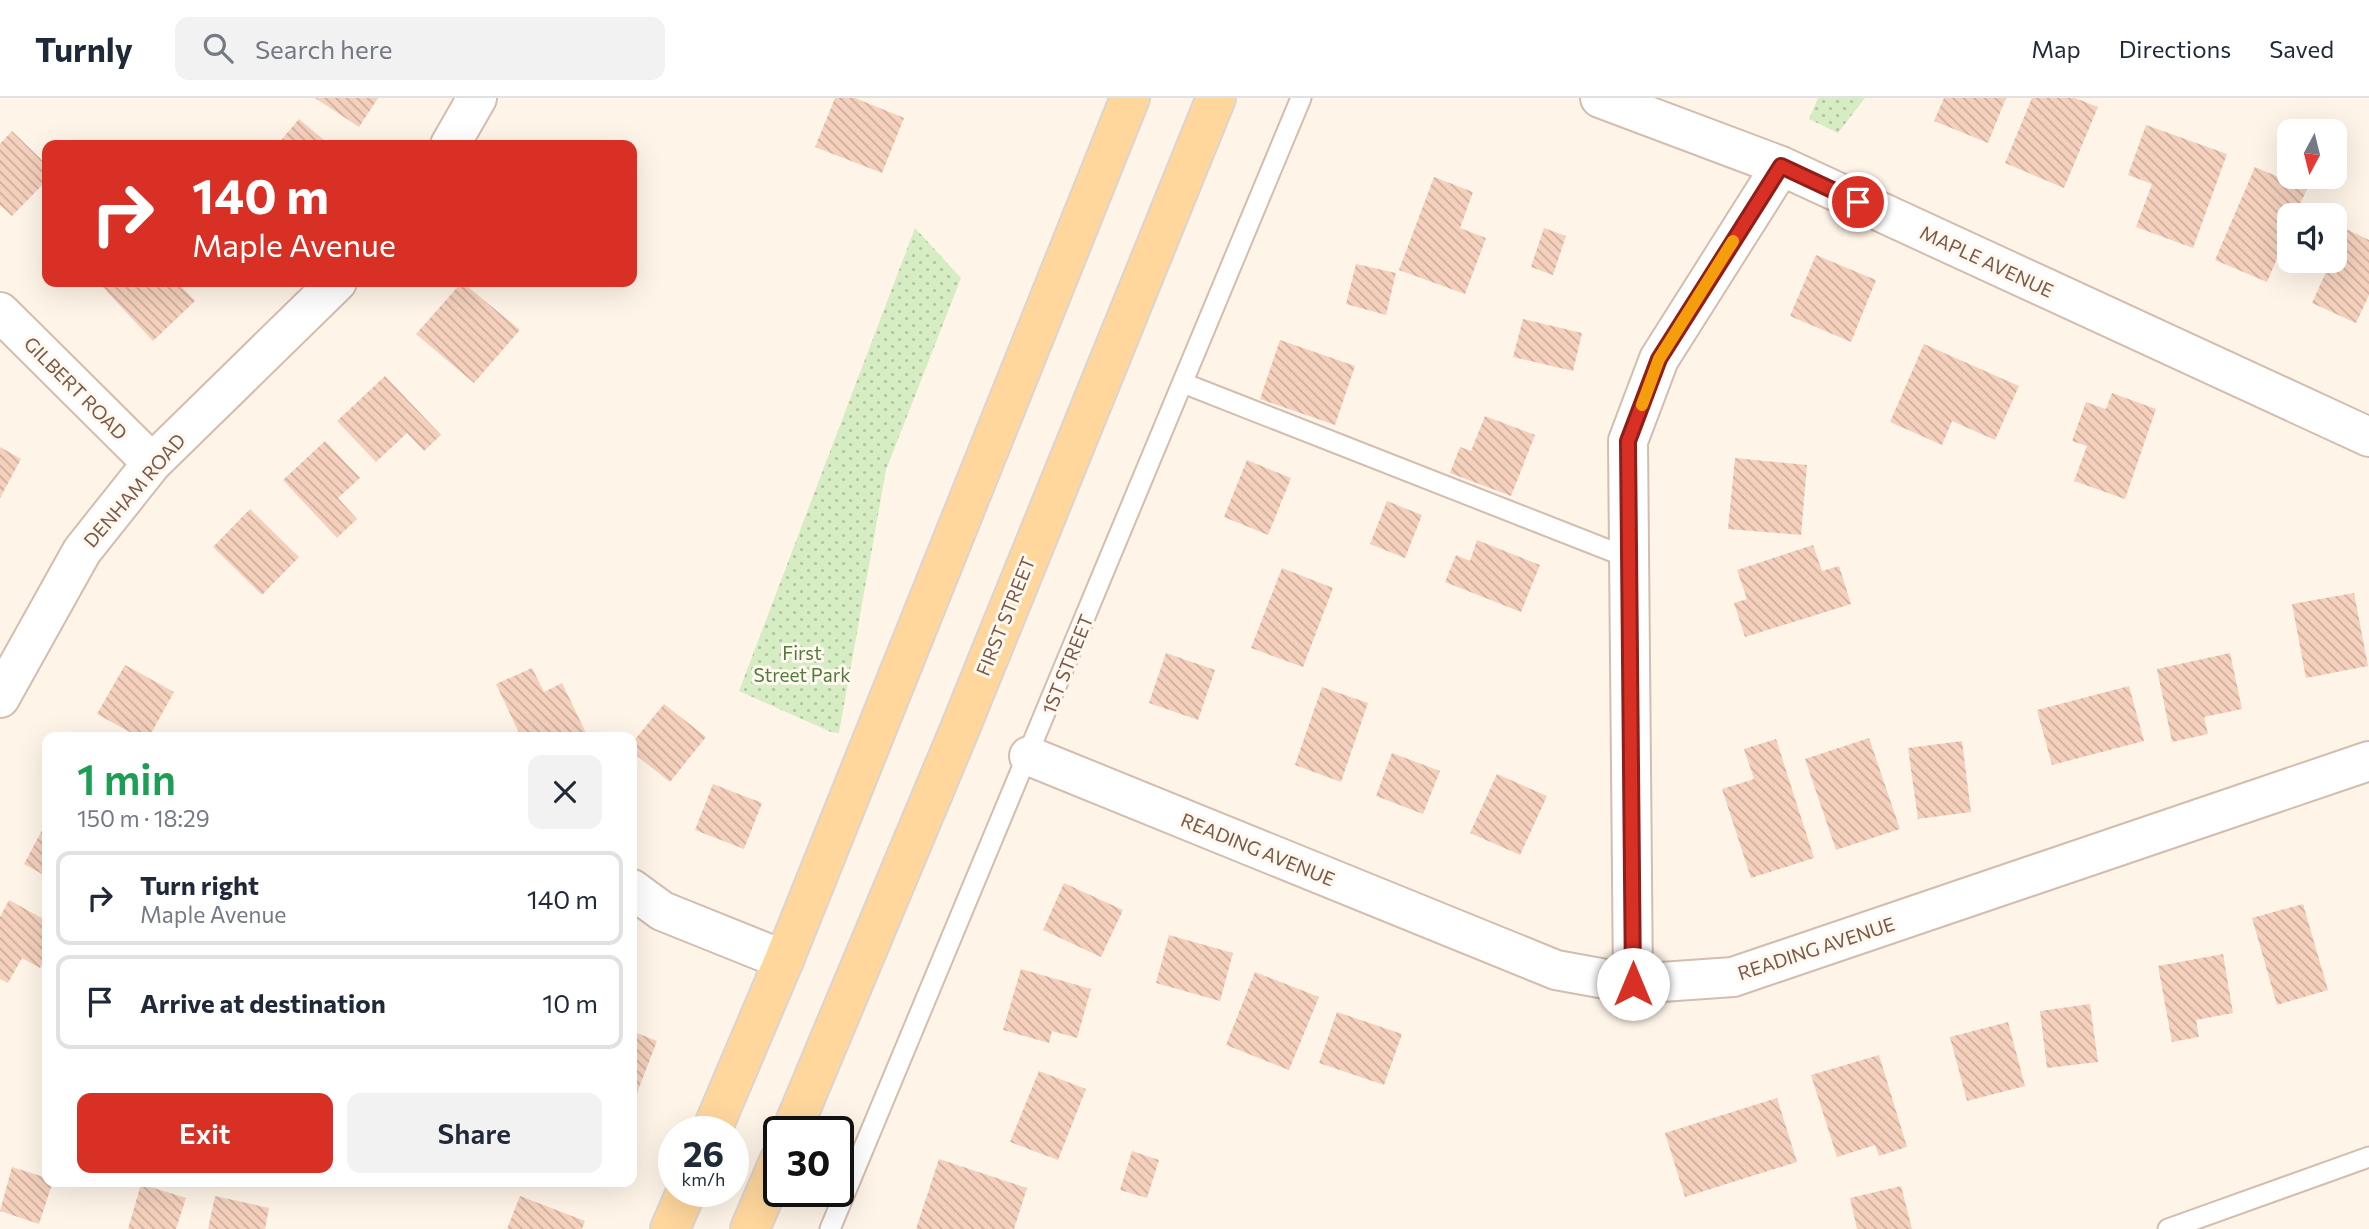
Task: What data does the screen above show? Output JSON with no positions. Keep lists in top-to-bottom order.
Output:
{
  "streets": {
    "main road": ["FIRST STREET"],
    "street": [
      "MAPLE AVENUE",
      "GILBERT ROAD",
      "DENHAM ROAD",
      "READING AVENUE"
    ],
    "lane": ["1ST STREET"]
  },
  "crossings": [
    ["GILBERT ROAD", "DENHAM ROAD"],
    ["1ST STREET", "READING AVENUE"]
  ],
  "parks": ["First Street Park"],
  "north": "bottom",
  "page": {
    "header": "Turnly",
    "search": "Search here",
    "nav": ["Map", "Directions", "Saved"],
    "turn": ["140 m", "Maple Avenue"],
    "heading": ["1 min", "150 m · 18:29"],
    "list": [
      {
        "name": "Turn right",
        "note": "Maple Avenue",
        "value": "140 m"
      },
      {
        "name": "Arrive at destination",
        "value": "10 m"
      }
    ],
    "buttons": ["Exit", "Share"],
    "speed": "26 km/h",
    "limit": "30"
  }
}
